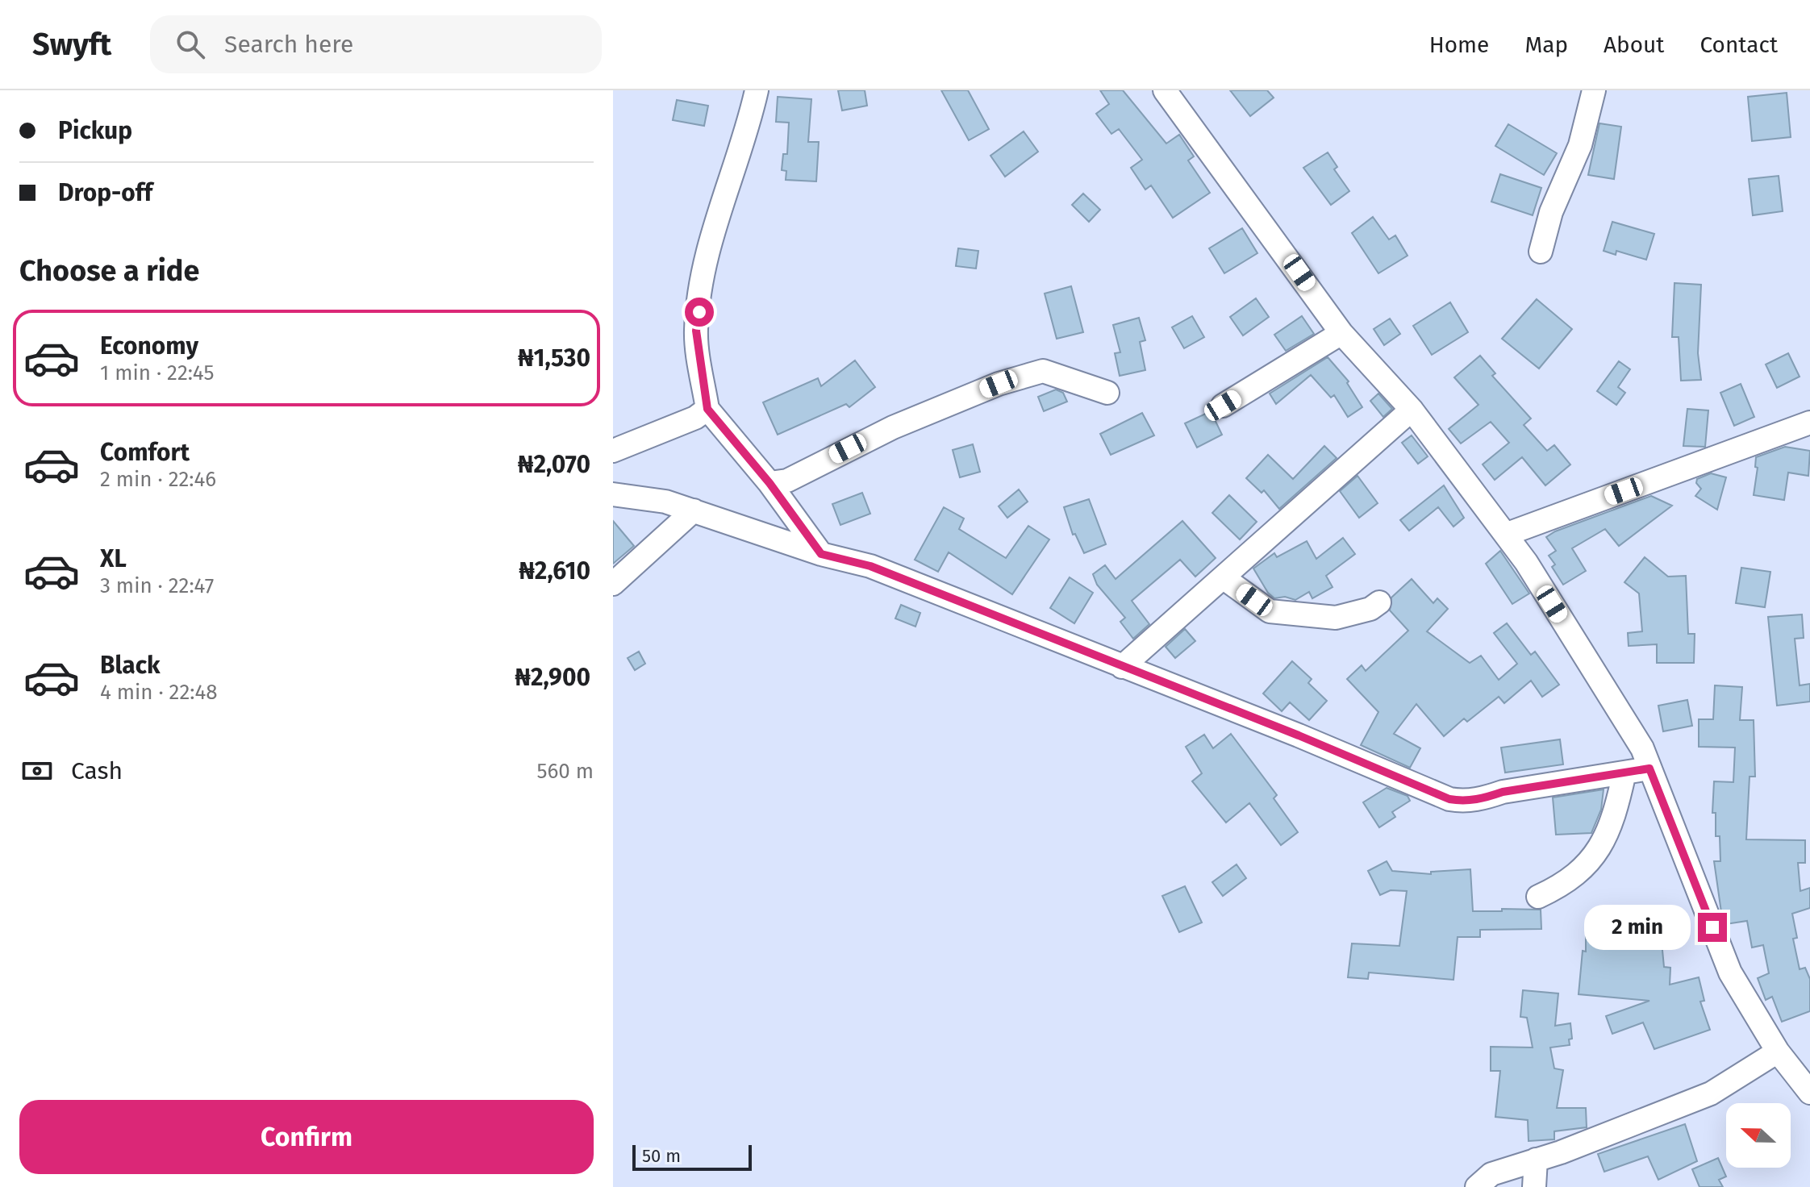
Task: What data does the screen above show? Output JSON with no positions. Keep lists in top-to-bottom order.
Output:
{
  "scale_bar": "50 m",
  "north": "left",
  "page": {
    "header": "Swyft",
    "search": "Search here",
    "nav": [
      "Home",
      "Map",
      "About",
      "Contact"
    ],
    "banner": ["Pickup", "Drop-off"],
    "heading": "Choose a ride",
    "list": [
      {
        "name": "Economy",
        "note": "1 min · 22:45",
        "value": "₦1,530"
      },
      {
        "name": "Comfort",
        "note": "2 min · 22:46",
        "value": "₦2,070"
      },
      {
        "name": "XL",
        "note": "3 min · 22:47",
        "value": "₦2,610"
      },
      {
        "name": "Black",
        "note": "4 min · 22:48",
        "value": "₦2,900"
      }
    ],
    "pay": ["Cash", "560 m"],
    "bubble": "2 min",
    "buttons": "Confirm",
    "scale": "50 m"
  }
}
